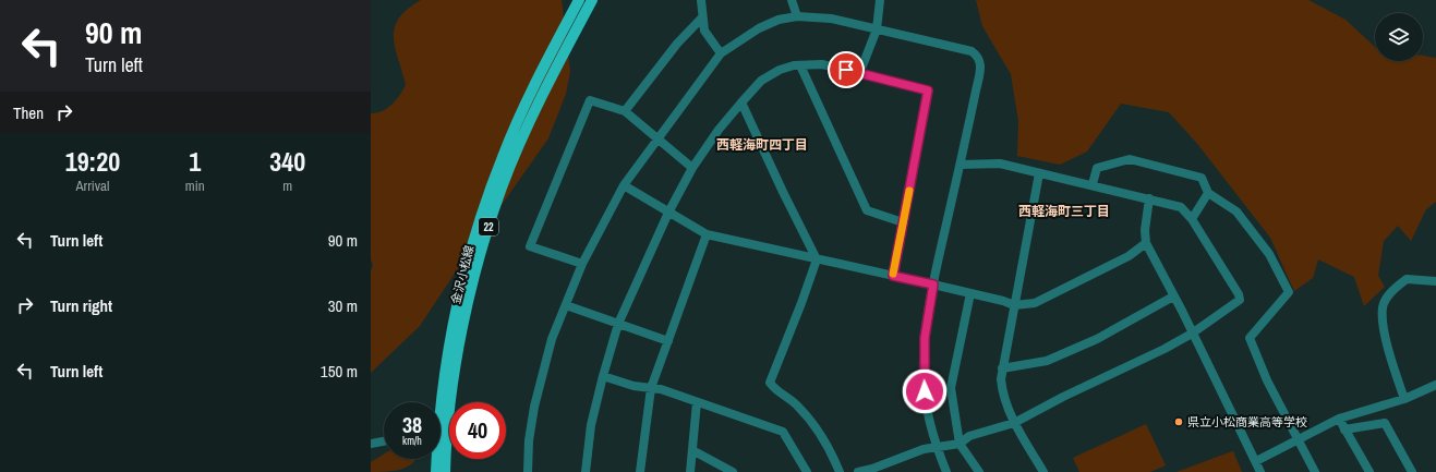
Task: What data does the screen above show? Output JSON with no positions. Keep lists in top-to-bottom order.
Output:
{
  "streets": {
    "main road": ["22", "金沢小松線"]
  },
  "districts": ["西軽海町四丁目", "西軽海町三丁目"],
  "places": ["県立小松商業高等学校"],
  "page": {
    "turn": ["90 m", "Turn left"],
    "then": "Then",
    "eta": [
      "19:20",
      "Arrival",
      "1",
      "min",
      "340",
      "m"
    ],
    "list": [
      {
        "name": "Turn left",
        "value": "90 m"
      },
      {
        "name": "Turn right",
        "value": "30 m"
      },
      {
        "name": "Turn left",
        "value": "150 m"
      }
    ],
    "speed": "38 km/h",
    "limit": "40"
  }
}
